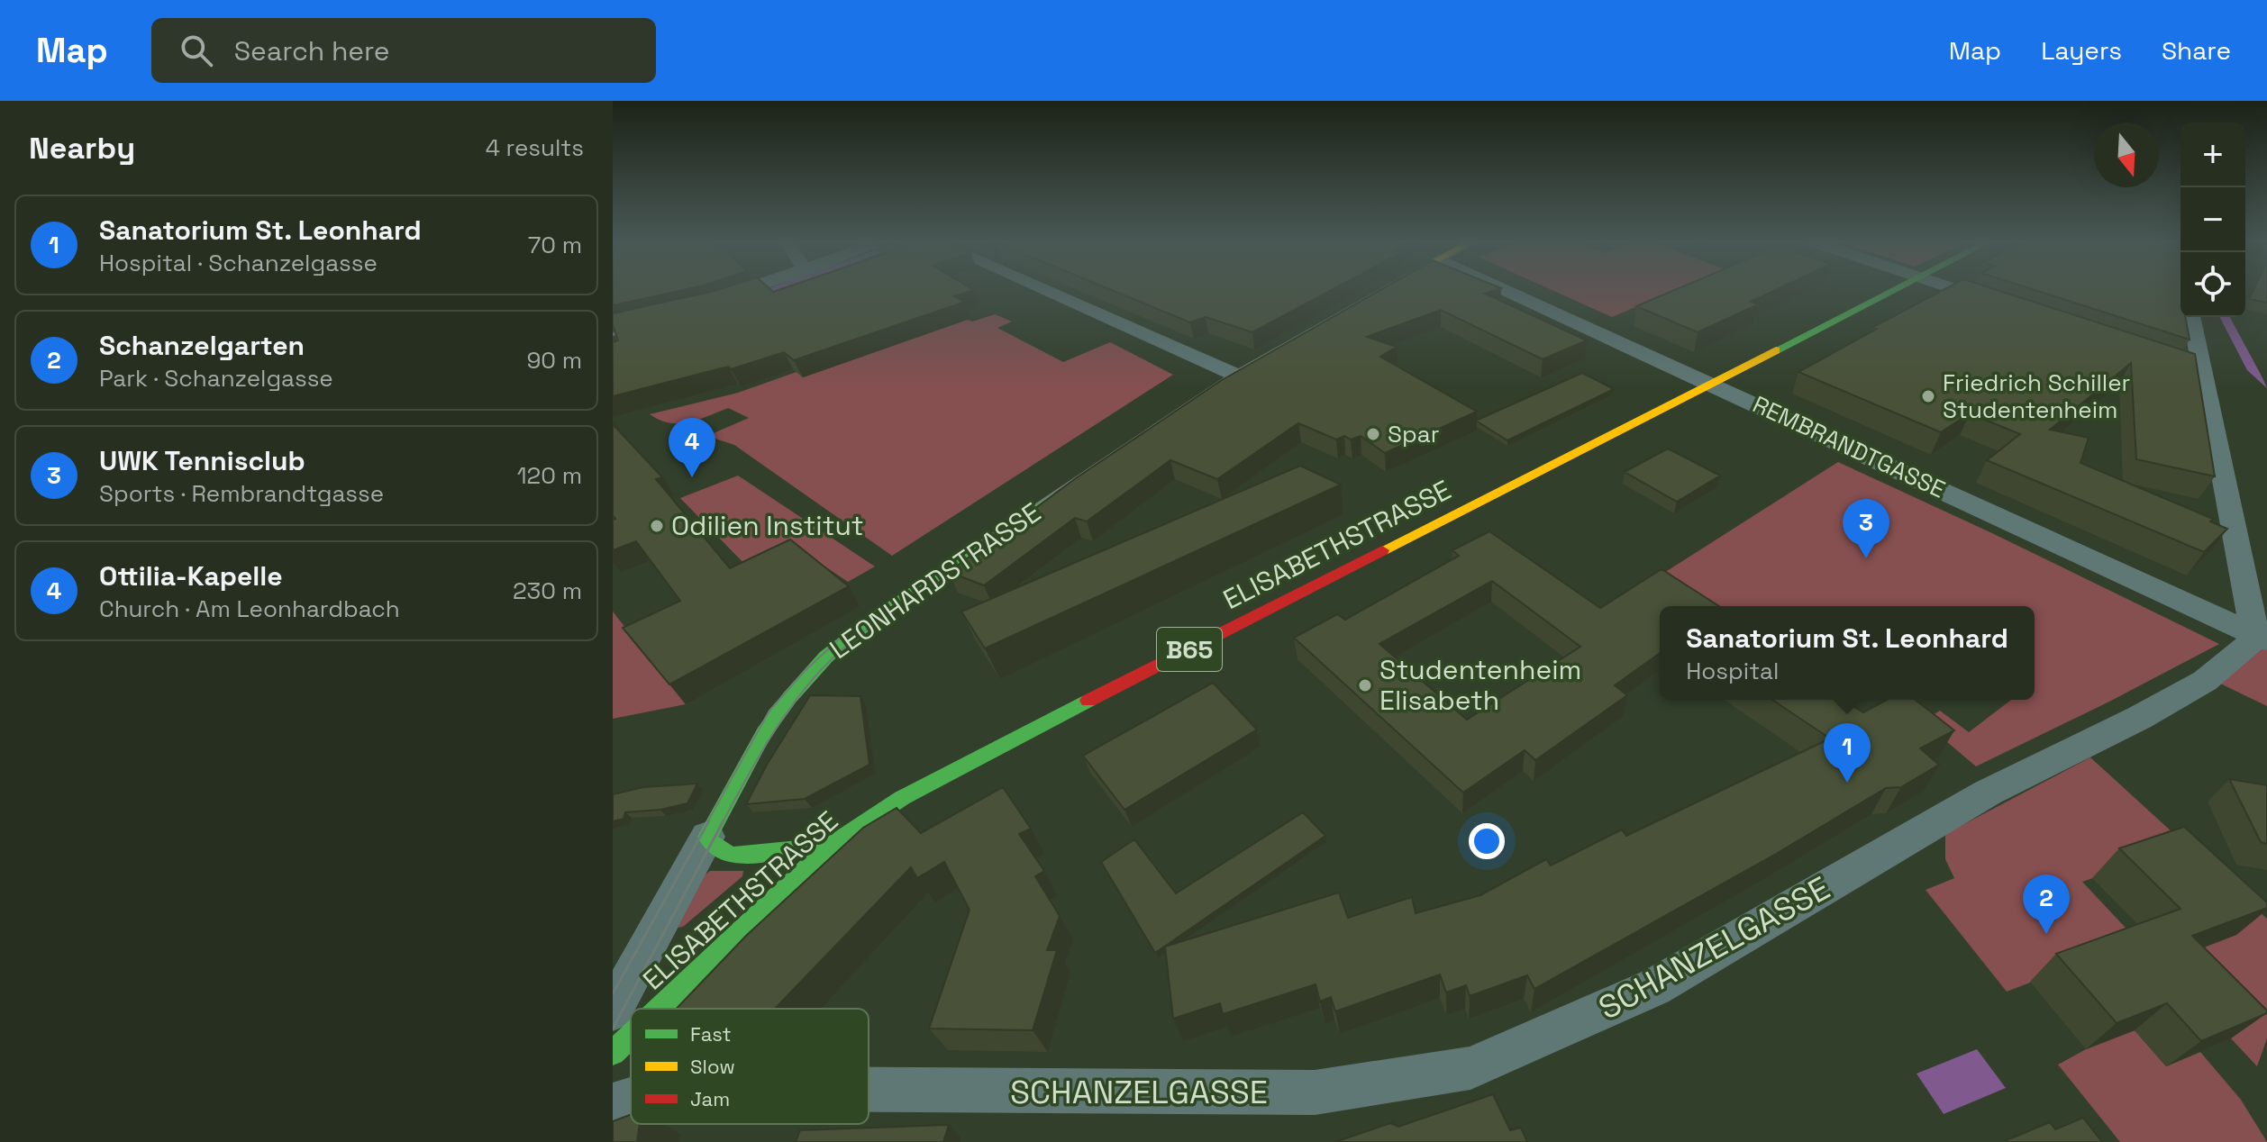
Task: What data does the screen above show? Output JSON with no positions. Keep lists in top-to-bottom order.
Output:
{
  "streets": {
    "main road": ["ELISABETHSTRASSE", "LEONHARDSTRASSE", "B65"],
    "street": ["REMBRANDTGASSE", "SCHANZELGASSE"]
  },
  "crossings": [
    ["REMBRANDTGASSE", "ELISABETHSTRASSE"],
    ["REMBRANDTGASSE", "SCHANZELGASSE"]
  ],
  "places": [
    "Friedrich Schiller Studentenheim",
    "Spar",
    "Odilien Institut",
    "Studentenheim Elisabeth"
  ],
  "legend": ["Fast", "Slow", "Jam"],
  "north": "bottom",
  "page": {
    "header": "Map",
    "search": "Search here",
    "nav": ["Map", "Layers", "Share"],
    "heading": ["Nearby", "4 results"],
    "map_buttons": ["+", "−"],
    "list": [
      {
        "mark": "1",
        "name": "Sanatorium St. Leonhard",
        "note": "Hospital · Schanzelgasse",
        "value": "70 m"
      },
      {
        "mark": "2",
        "name": "Schanzelgarten",
        "note": "Park · Schanzelgasse",
        "value": "90 m"
      },
      {
        "mark": "3",
        "name": "UWK Tennisclub",
        "note": "Sports · Rembrandtgasse",
        "value": "120 m"
      },
      {
        "mark": "4",
        "name": "Ottilia-Kapelle",
        "note": "Church · Am Leonhardbach",
        "value": "230 m"
      }
    ],
    "pins": [
      "4",
      "3",
      "1",
      "2"
    ],
    "popup": ["Sanatorium St. Leonhard", "Hospital"]
  }
}
